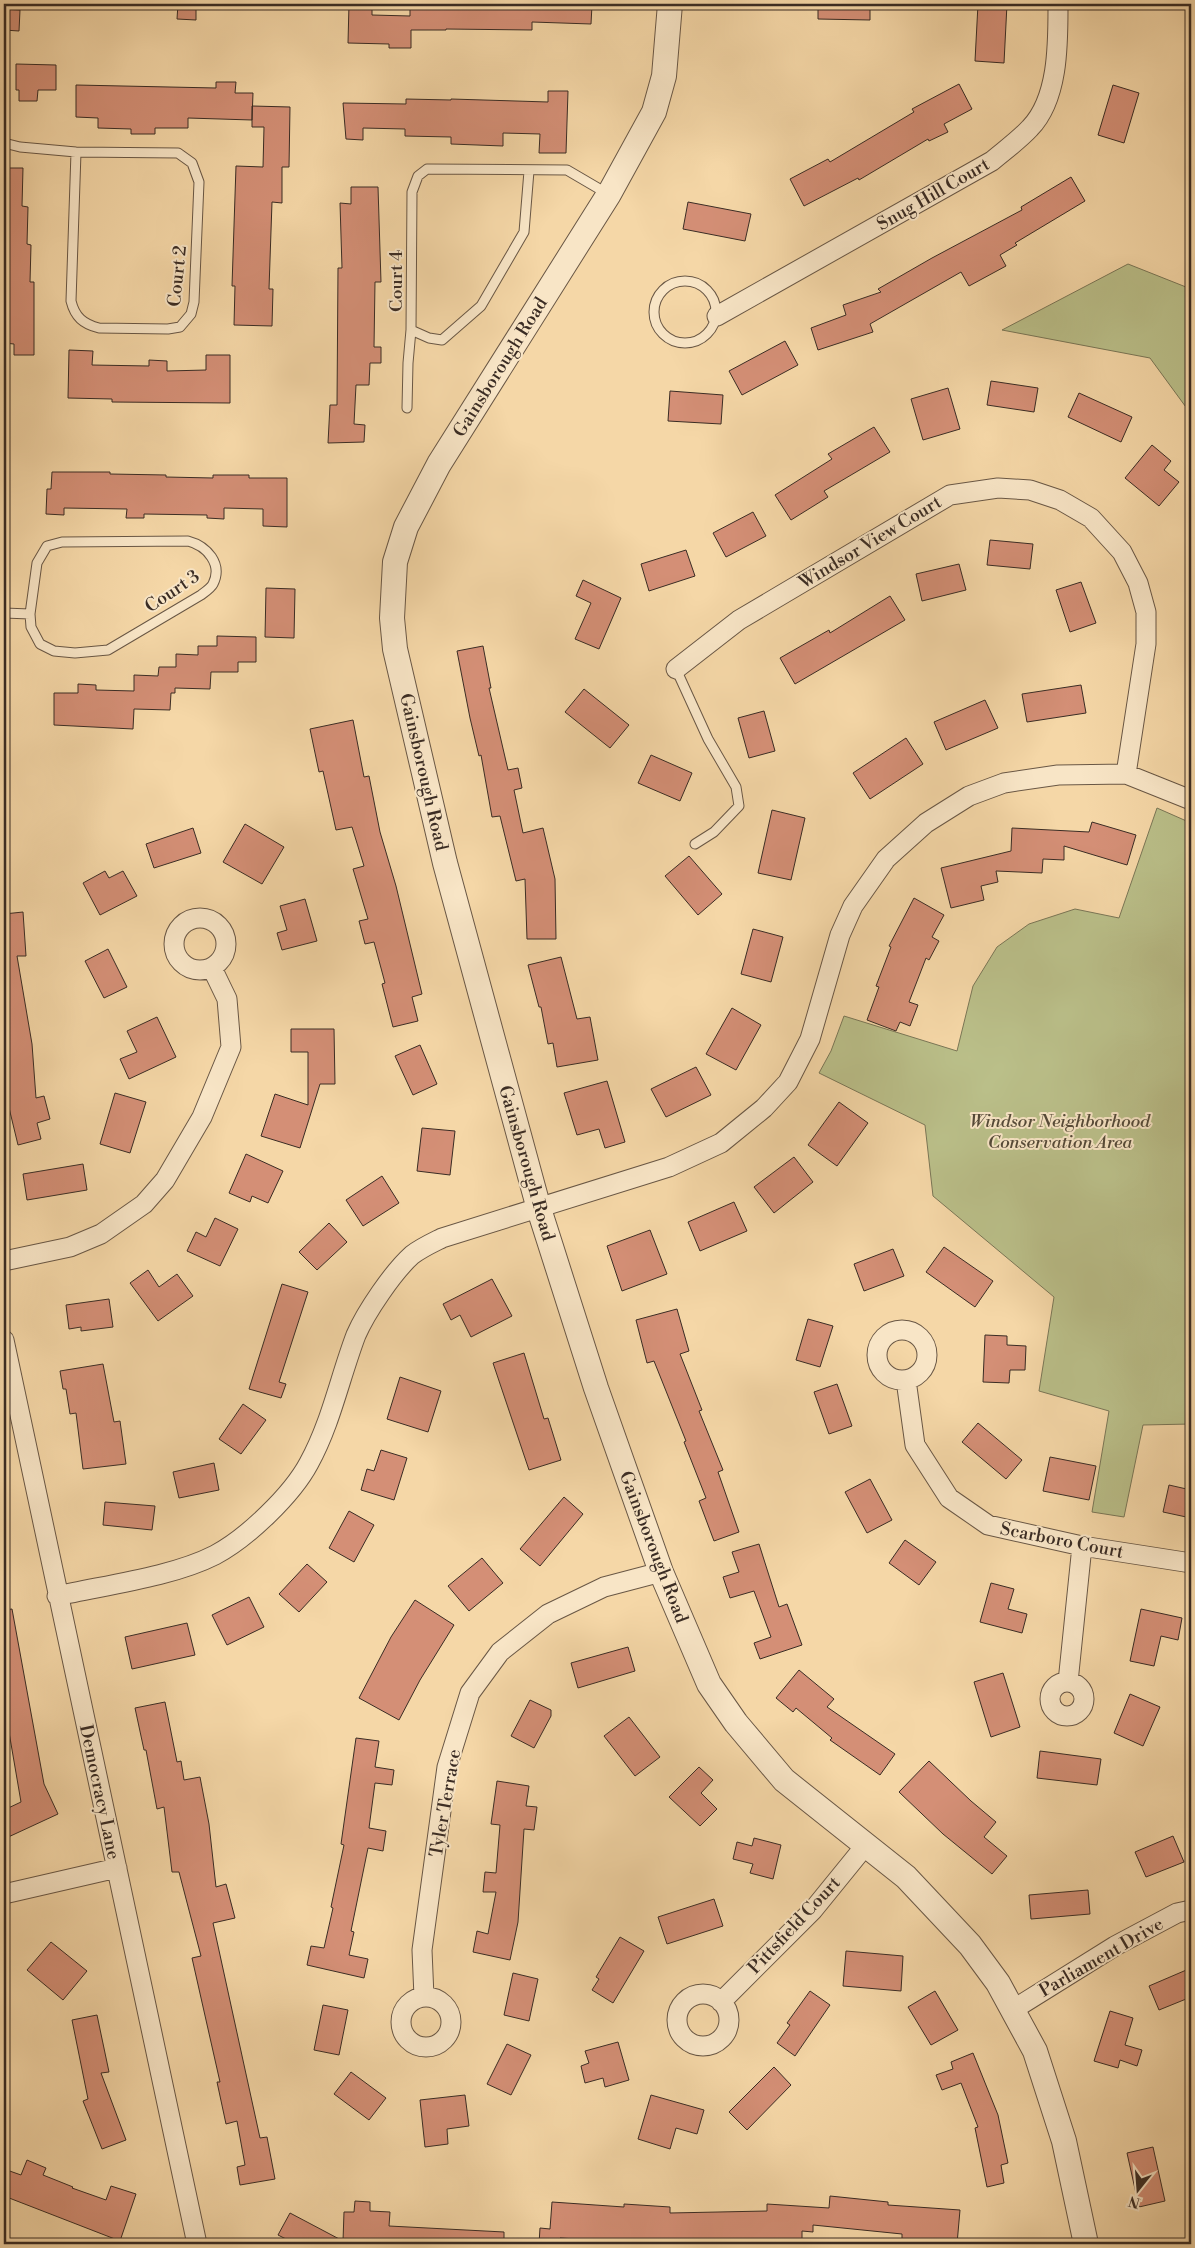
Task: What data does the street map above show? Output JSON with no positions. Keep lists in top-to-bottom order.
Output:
{
  "streets": {
    "street": [
      "Snug Hill Court",
      "Gainsborough Road",
      "Windsor View Court",
      "Scarboro Court",
      "Democracy Lane",
      "Tyler Terrace",
      "Pittsfield Court",
      "Parliament Drive"
    ],
    "lane": ["Court 2", "Court 4", "Court 3"]
  },
  "crossings": [
    ["Court 4", "Gainsborough Road"],
    ["Gainsborough Road", "Tyler Terrace"],
    ["Gainsborough Road", "Pittsfield Court"],
    ["Gainsborough Road", "Parliament Drive"]
  ],
  "parks": ["Windsor Neighborhood Conservation Area"],
  "north": "bottom"
}
